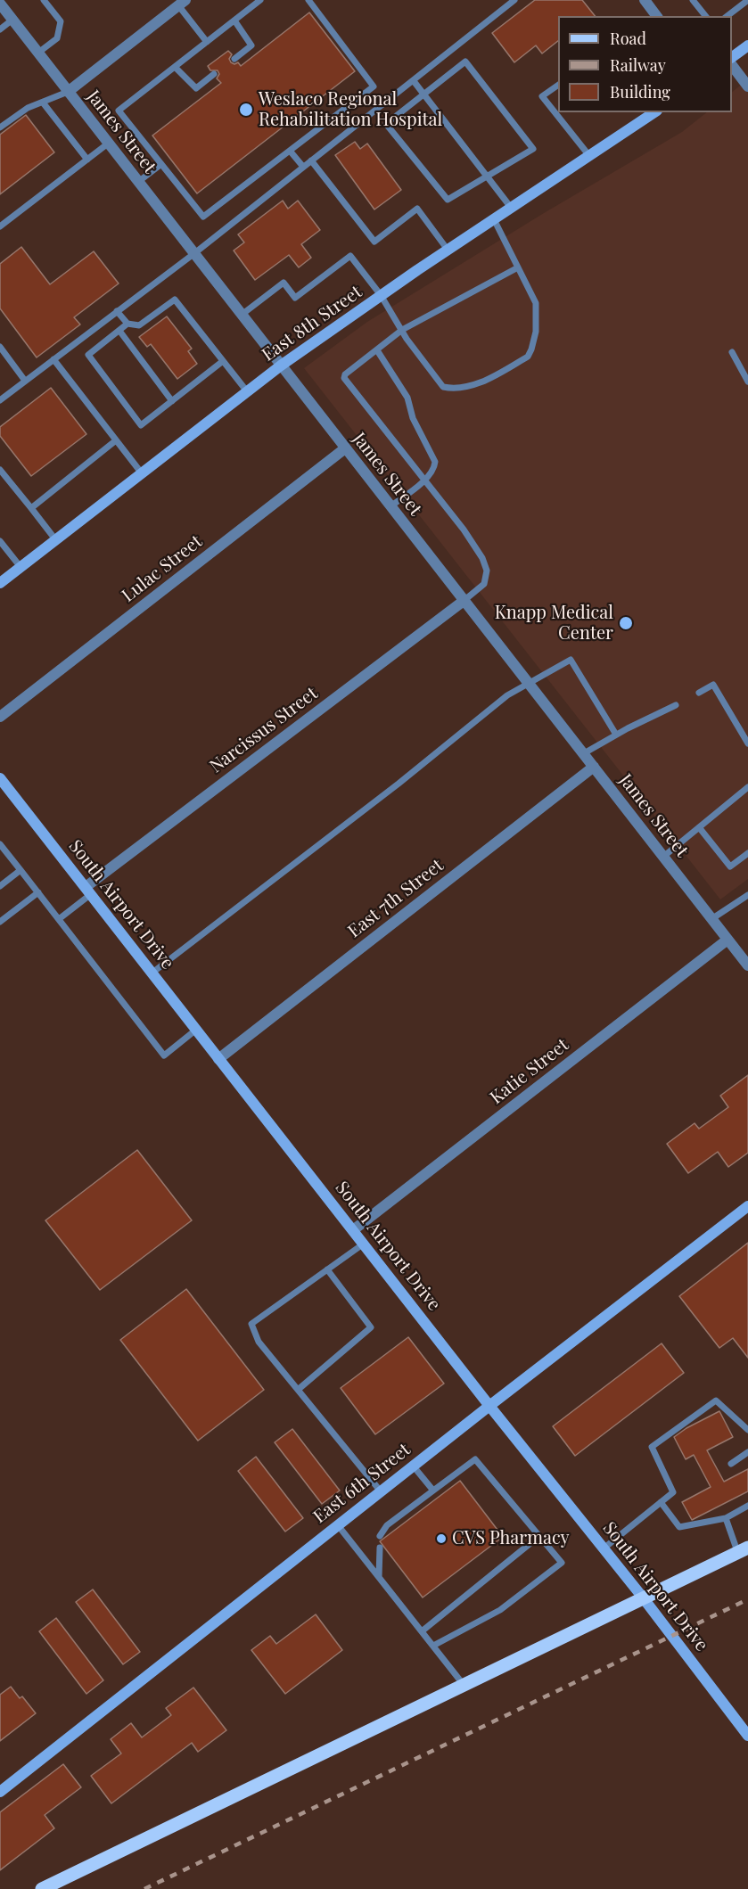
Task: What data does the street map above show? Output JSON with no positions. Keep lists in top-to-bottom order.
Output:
{
  "streets": {
    "street": [
      "James Street",
      "East 8th Street",
      "Lulac Street",
      "Narcissus Street",
      "East 7th Street",
      "South Airport Drive",
      "Katie Street",
      "East 6th Street"
    ]
  },
  "crossings": [
    ["James Street", "East 8th Street"],
    ["James Street", "Lulac Street"],
    ["James Street", "Narcissus Street"],
    ["James Street", "East 7th Street"],
    ["James Street", "Katie Street"],
    ["Narcissus Street", "South Airport Drive"],
    ["East 7th Street", "South Airport Drive"],
    ["South Airport Drive", "Katie Street"],
    ["South Airport Drive", "East 6th Street"]
  ],
  "places": ["Weslaco Regional Rehabilitation Hospital", "Knapp Medical Center", "CVS Pharmacy"],
  "legend": ["Road", "Railway", "Building"]
}
